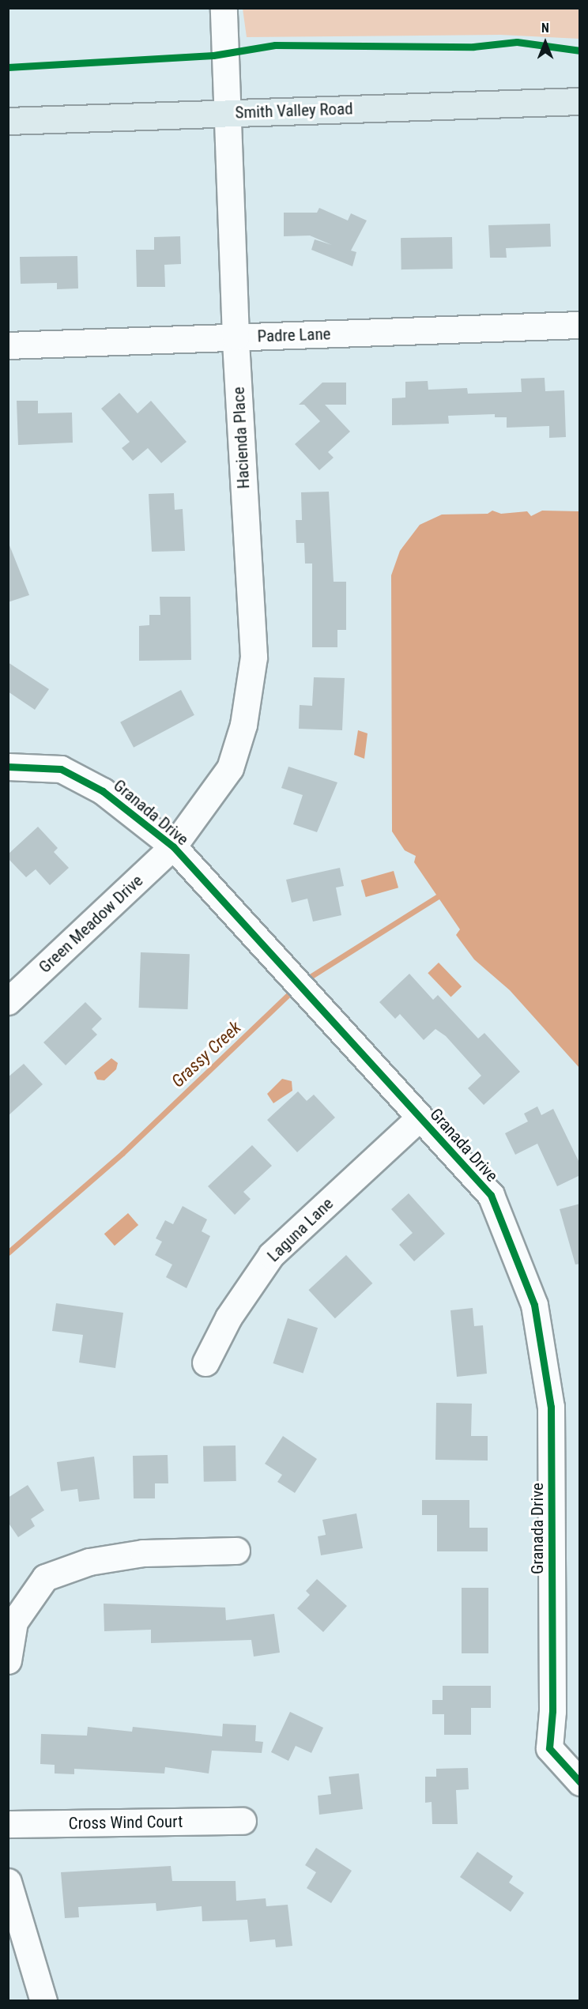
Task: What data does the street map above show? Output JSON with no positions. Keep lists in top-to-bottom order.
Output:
{
  "streets": {
    "main road": ["Smith Valley Road"],
    "street": [
      "Padre Lane",
      "Hacienda Place",
      "Granada Drive",
      "Green Meadow Drive",
      "Laguna Lane",
      "Cross Wind Court"
    ]
  },
  "crossings": [
    ["Smith Valley Road", "Hacienda Place"],
    ["Padre Lane", "Hacienda Place"],
    ["Hacienda Place", "Granada Drive"],
    ["Hacienda Place", "Green Meadow Drive"],
    ["Granada Drive", "Green Meadow Drive"],
    ["Granada Drive", "Laguna Lane"]
  ],
  "water": ["Grassy Creek"],
  "north": "top"
}
